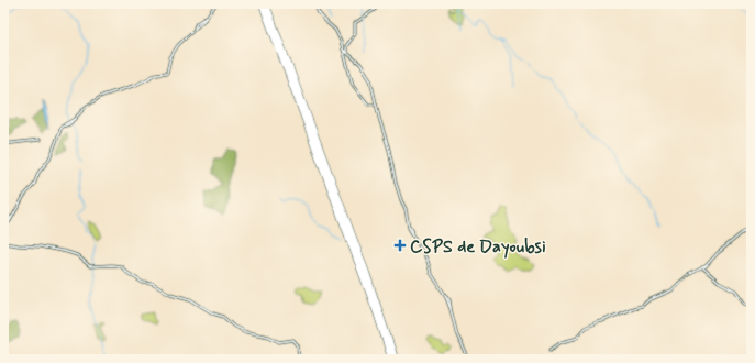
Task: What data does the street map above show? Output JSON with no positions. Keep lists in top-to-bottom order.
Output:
{
  "places": {
    "health": ["CSPS de Dayoubsi"]
  }
}
